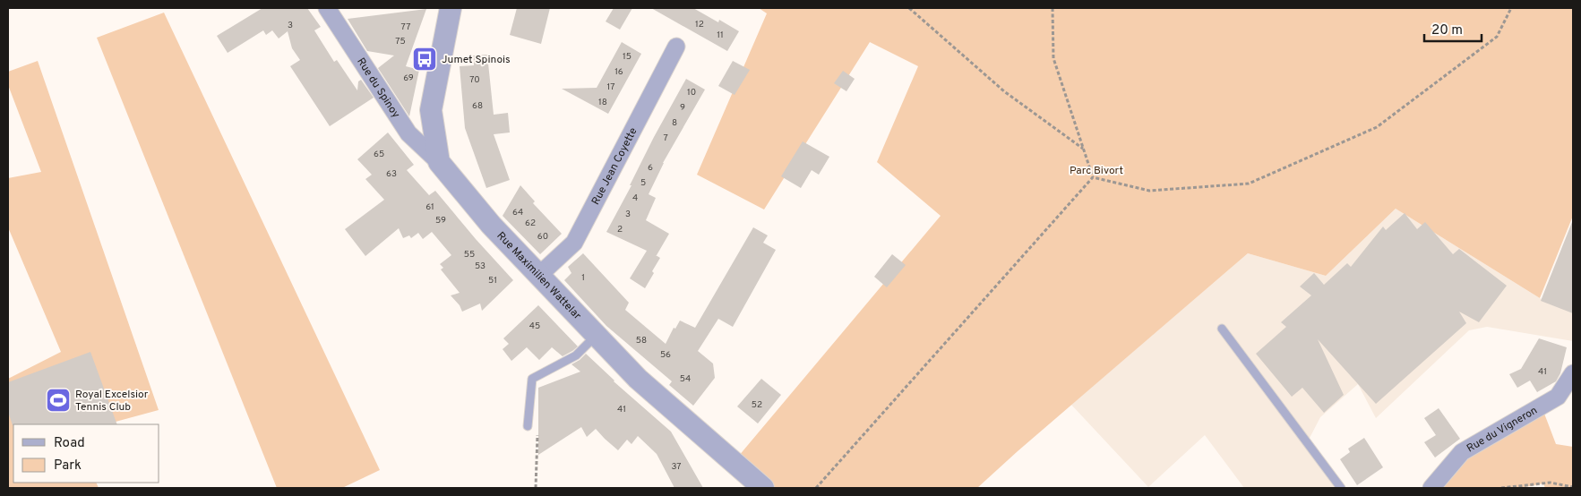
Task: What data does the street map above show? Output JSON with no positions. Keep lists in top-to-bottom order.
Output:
{
  "streets": {
    "street": [
      "Rue du Spinoy",
      "Rue Jean Coyette",
      "Rue Maximilien Wattelar",
      "Rue du Vigneron"
    ]
  },
  "crossings": [
    ["Rue du Spinoy", "Rue Maximilien Wattelar"],
    ["Rue Jean Coyette", "Rue Maximilien Wattelar"]
  ],
  "parks": ["Parc Bivort"],
  "places": {
    "bus stop": ["Jumet Spinois"],
    "sports": ["Royal Excelsior Tennis Club"]
  },
  "house_numbers": [
    "12",
    "3",
    "77",
    "11",
    "75",
    "15",
    "16",
    "69",
    "70",
    "17",
    "10",
    "18",
    "68",
    "9",
    "8",
    "7",
    "65",
    "6",
    "63",
    "5",
    "4",
    "61",
    "64",
    "3",
    "59",
    "62",
    "2",
    "60",
    "55",
    "53",
    "1",
    "51",
    "45",
    "58",
    "56",
    "41",
    "54",
    "52",
    "41",
    "37"
  ],
  "legend": ["Road", "Park"],
  "scale_bar": "20 m"
}
